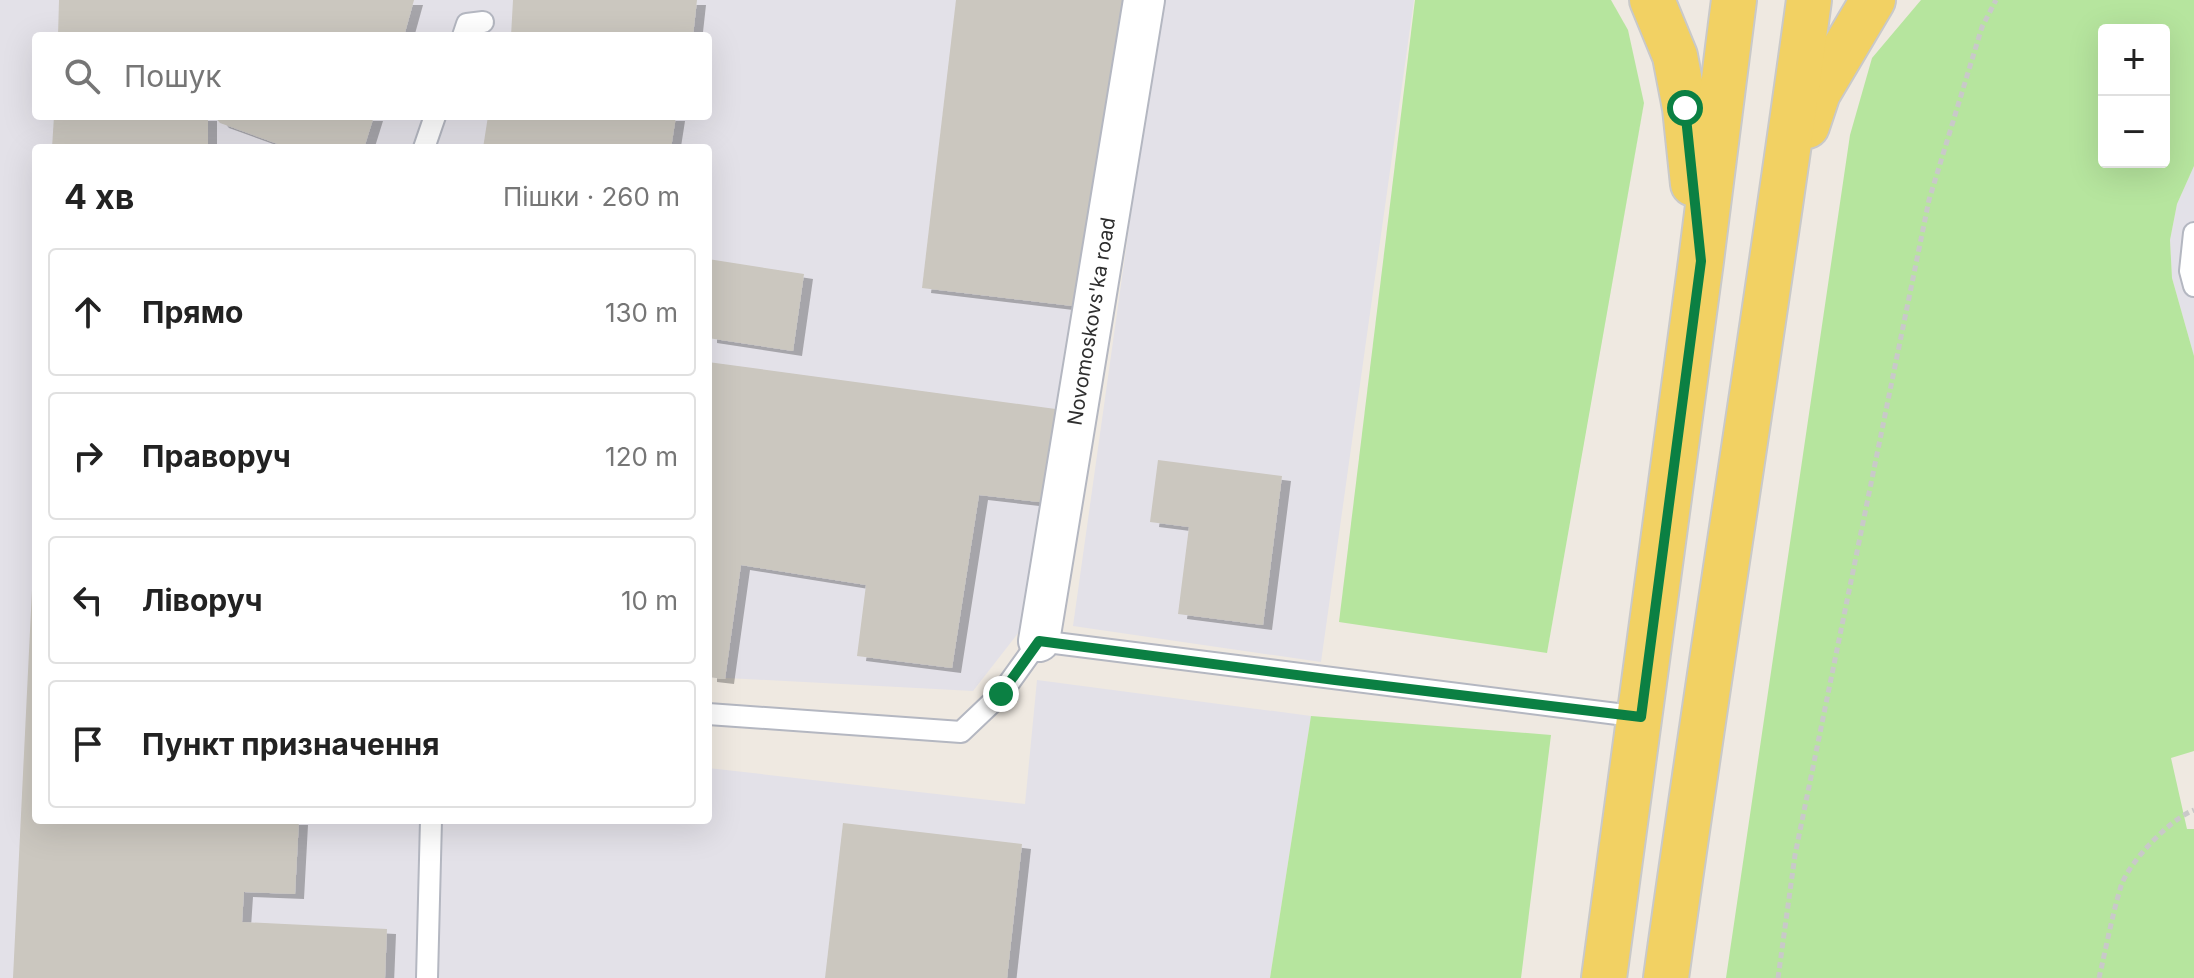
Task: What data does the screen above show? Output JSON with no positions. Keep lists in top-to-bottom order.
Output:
{
  "streets": {
    "street": ["Novomoskovs'ka road"]
  },
  "page": {
    "map_buttons": ["+", "−"],
    "search": "Пошук",
    "heading": ["4 хв", "Пішки · 260 m"],
    "list": [
      ["Прямо", "130 m"],
      ["Праворуч", "120 m"],
      ["Ліворуч", "10 m"],
      "Пункт призначення"
    ]
  }
}
